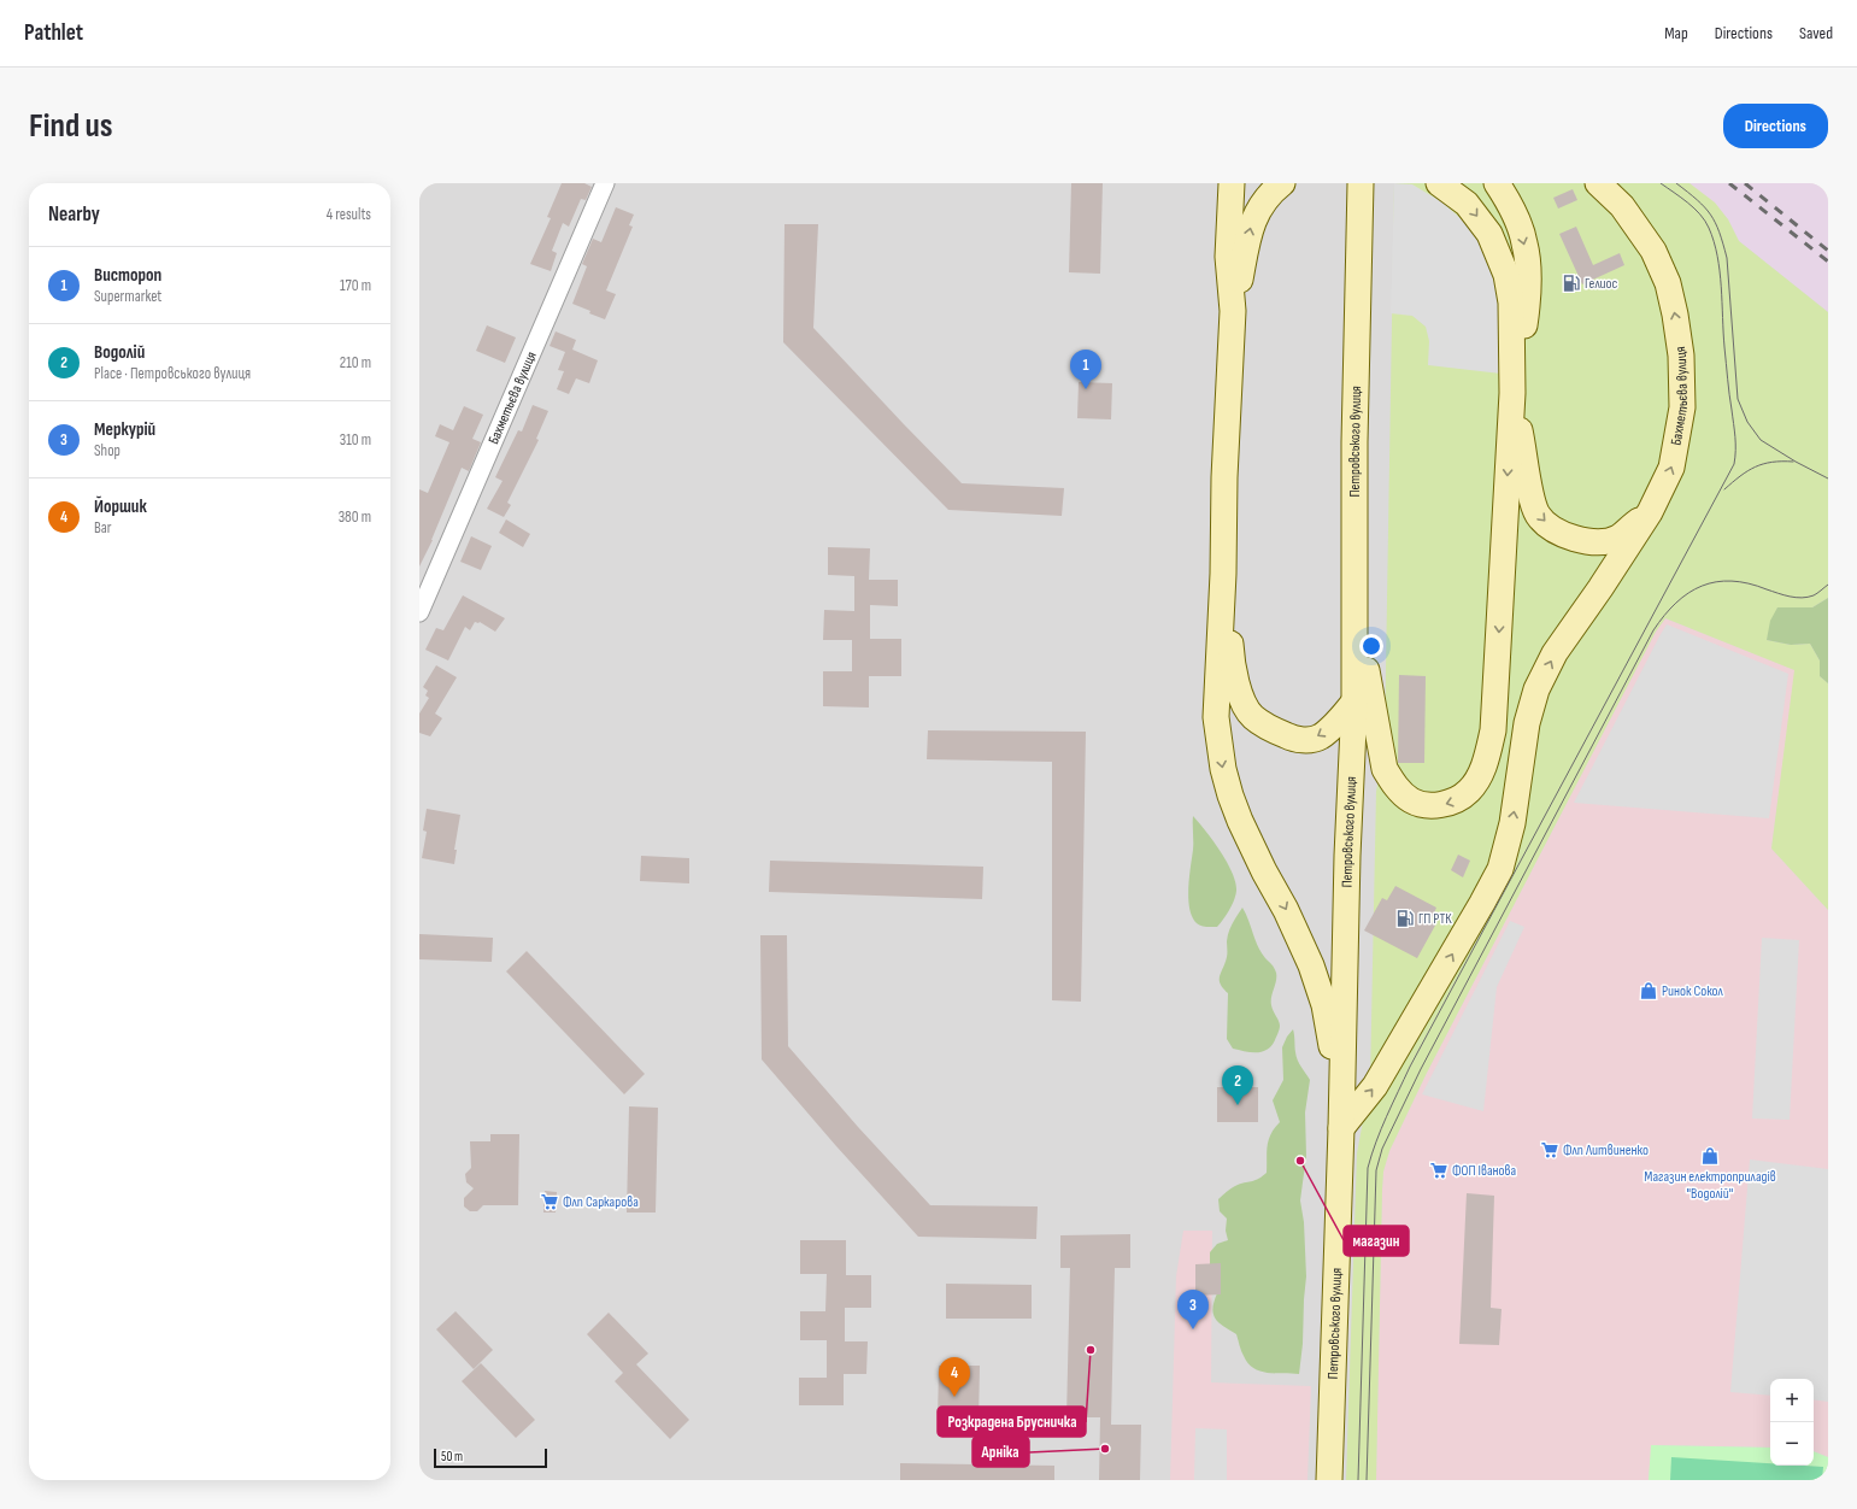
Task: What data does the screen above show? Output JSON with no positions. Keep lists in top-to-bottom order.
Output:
{
  "streets": {
    "main road": ["Бахметьєва вулиця", "Петровського вулиця"]
  },
  "crossings": [
    ["Бахметьєва вулиця", "Петровського вулиця"]
  ],
  "one_way": ["Бахметьєва вулиця"],
  "places": {
    "fuel station": ["Гелиос", "ГП РТК"],
    "shop": ["Ринок Сокол", "Магазин електроприладів \"Водолій\""],
    "supermarket": ["Флп Литвиненко", "ФОП Іванова", "Флп Саркарова"],
    "other": ["магазин", "Розкрадена Брусничка", "Арніка"]
  },
  "scale_bar": "50 m",
  "page": {
    "header": "Pathlet",
    "nav": ["Map", "Directions", "Saved"],
    "buttons": "Directions",
    "title": "Find us",
    "heading": ["Nearby", "4 results"],
    "list": [
      {
        "mark": "1",
        "name": "Вистороп",
        "note": "Supermarket",
        "value": "170 m"
      },
      {
        "mark": "2",
        "name": "Водолій",
        "note": "Place · Петровського вулиця",
        "value": "210 m"
      },
      {
        "mark": "3",
        "name": "Меркурій",
        "note": "Shop",
        "value": "310 m"
      },
      {
        "mark": "4",
        "name": "Йоршик",
        "note": "Bar",
        "value": "380 m"
      }
    ],
    "pins": [
      "1",
      "2",
      "3",
      "4"
    ],
    "map_buttons": ["+", "−"],
    "scale": "50 m"
  }
}
